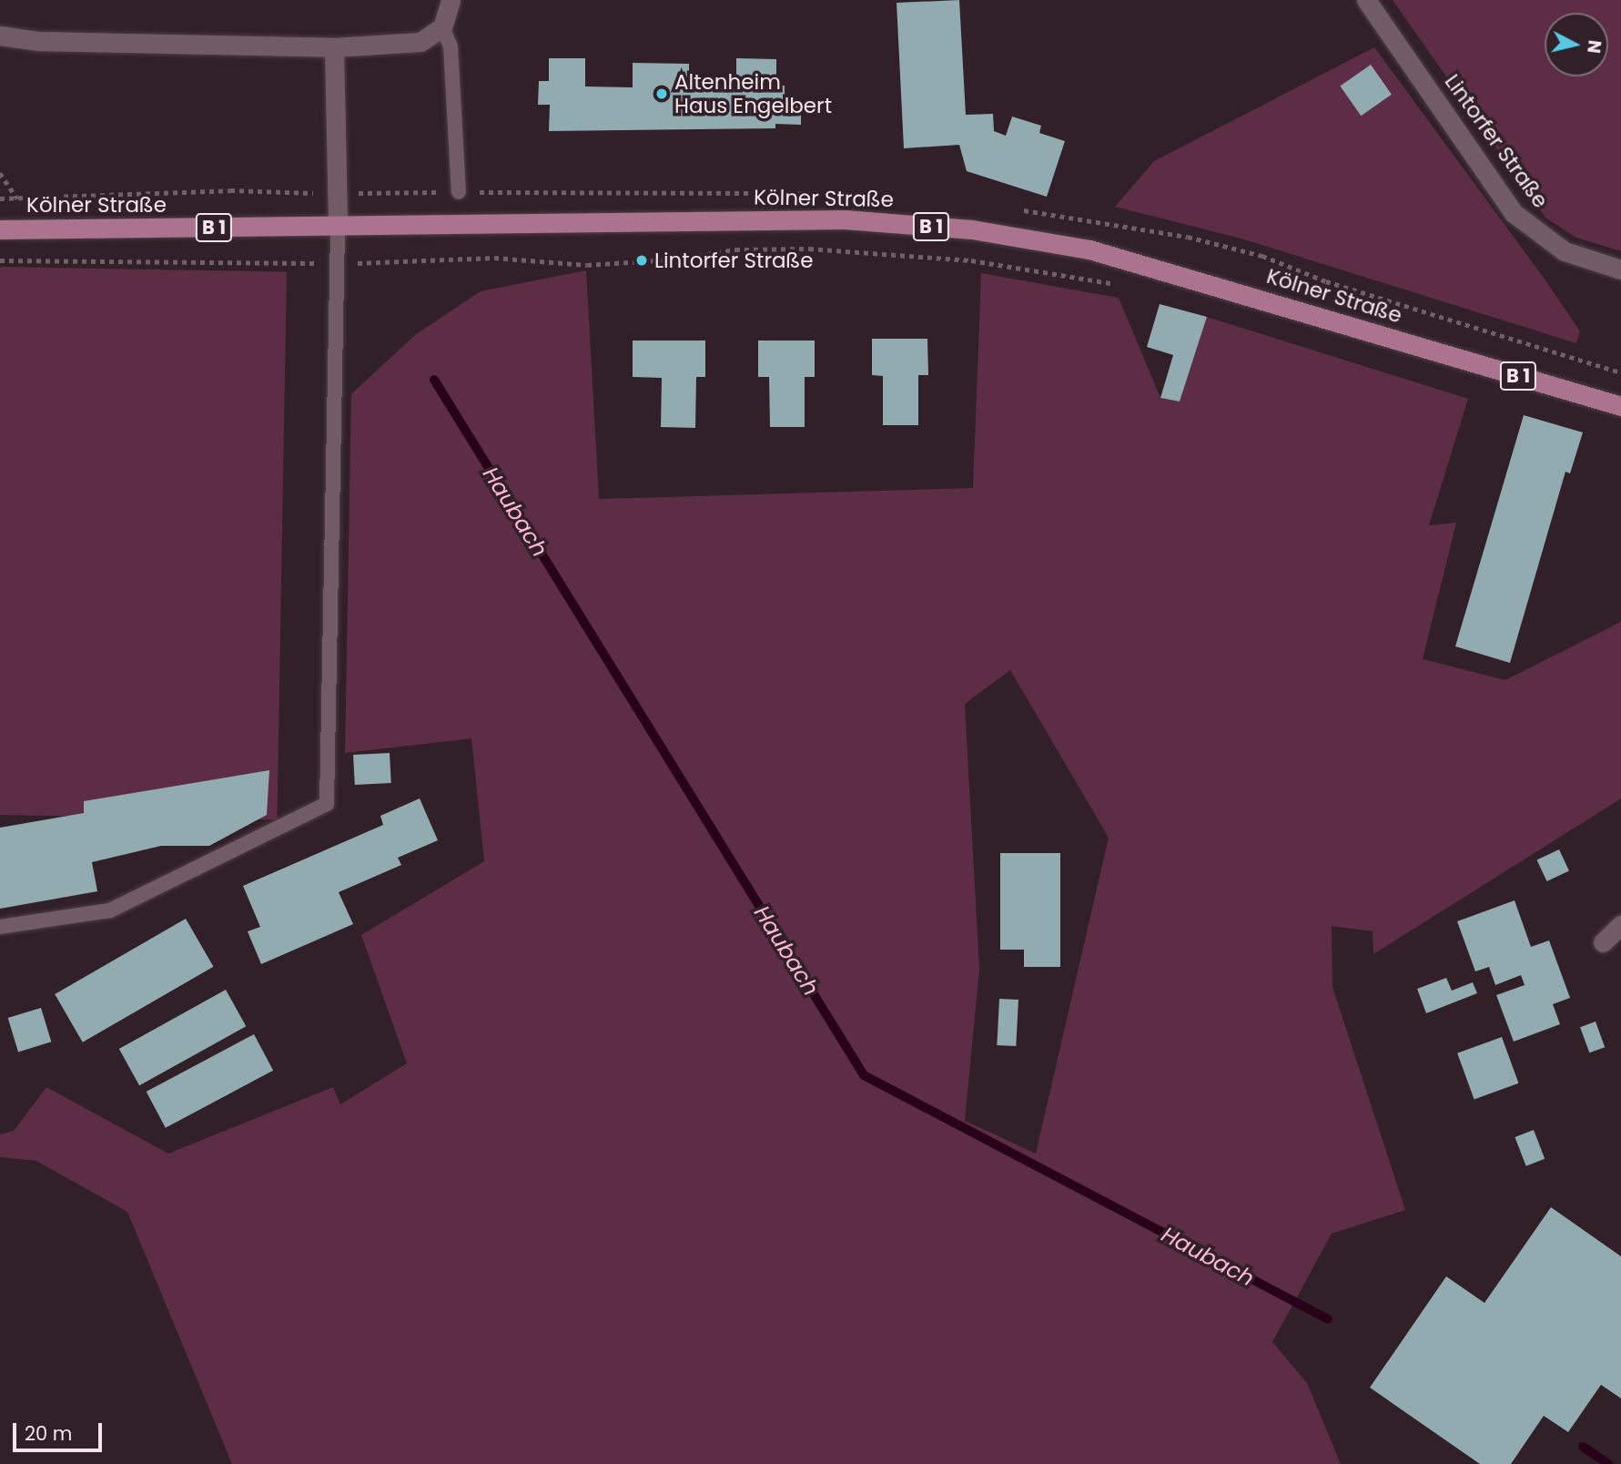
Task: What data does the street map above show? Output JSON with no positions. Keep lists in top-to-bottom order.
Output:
{
  "streets": {
    "main road": ["Kölner Straße", "B 1"],
    "street": ["Lintorfer Straße"]
  },
  "water": ["Haubach"],
  "places": ["Altenheim Haus Engelbert", "Lintorfer Straße"],
  "scale_bar": "20 m",
  "north": "right"
}
